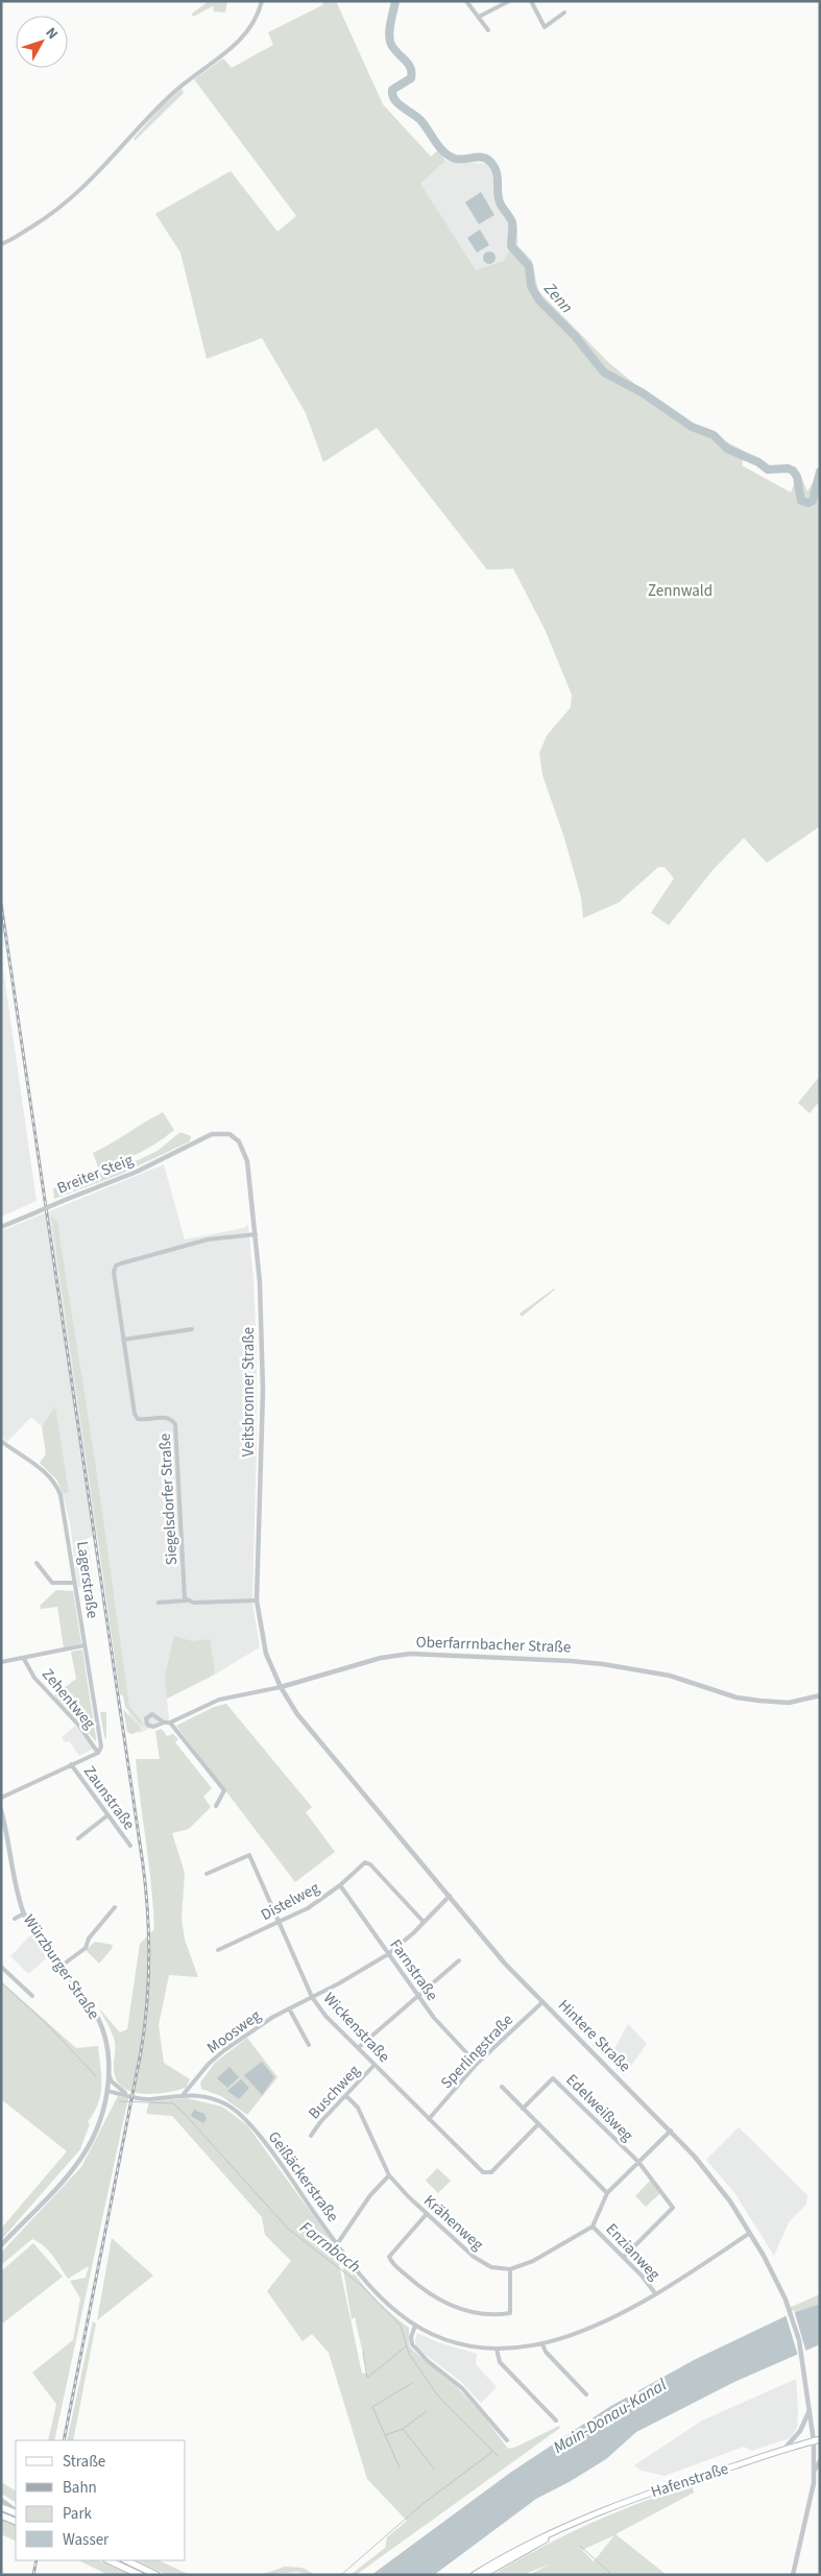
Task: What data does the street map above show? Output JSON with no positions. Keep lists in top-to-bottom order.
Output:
{
  "streets": {
    "main road": ["Hafenstraße"],
    "street": [
      "Breiter Steig",
      "Veitsbronner Straße",
      "Siegelsdorfer Straße",
      "Lagerstraße",
      "Oberfarrnbacher Straße",
      "Zehentweg",
      "Zaunstraße",
      "Distelweg",
      "Würzburger Straße",
      "Farnstraße",
      "Wickenstraße",
      "Moosweg",
      "Hintere Straße",
      "Sperlingstraße",
      "Buschweg",
      "Edelweißweg",
      "Geißäckerstraße",
      "Krähenweg",
      "Enzianweg"
    ]
  },
  "crossings": [
    ["Breiter Steig", "Veitsbronner Straße"],
    ["Veitsbronner Straße", "Siegelsdorfer Straße"],
    ["Veitsbronner Straße", "Oberfarrnbacher Straße"],
    ["Veitsbronner Straße", "Hintere Straße"],
    ["Lagerstraße", "Zehentweg"],
    ["Oberfarrnbacher Straße", "Hintere Straße"],
    ["Distelweg", "Farnstraße"],
    ["Distelweg", "Wickenstraße"],
    ["Distelweg", "Moosweg"],
    ["Würzburger Straße", "Geißäckerstraße"],
    ["Farnstraße", "Moosweg"],
    ["Farnstraße", "Sperlingstraße"],
    ["Wickenstraße", "Moosweg"],
    ["Wickenstraße", "Sperlingstraße"],
    ["Wickenstraße", "Buschweg"],
    ["Moosweg", "Hintere Straße"],
    ["Moosweg", "Geißäckerstraße"],
    ["Hintere Straße", "Sperlingstraße"],
    ["Hintere Straße", "Geißäckerstraße"],
    ["Hintere Straße", "Hafenstraße"],
    ["Buschweg", "Krähenweg"],
    ["Geißäckerstraße", "Enzianweg"]
  ],
  "water": ["Zenn", "Farrnbach", "Main-Donau-Kanal"],
  "parks": ["Zennwald"],
  "legend": [
    "Straße",
    "Bahn",
    "Park",
    "Wasser"
  ],
  "north": "top right"
}
